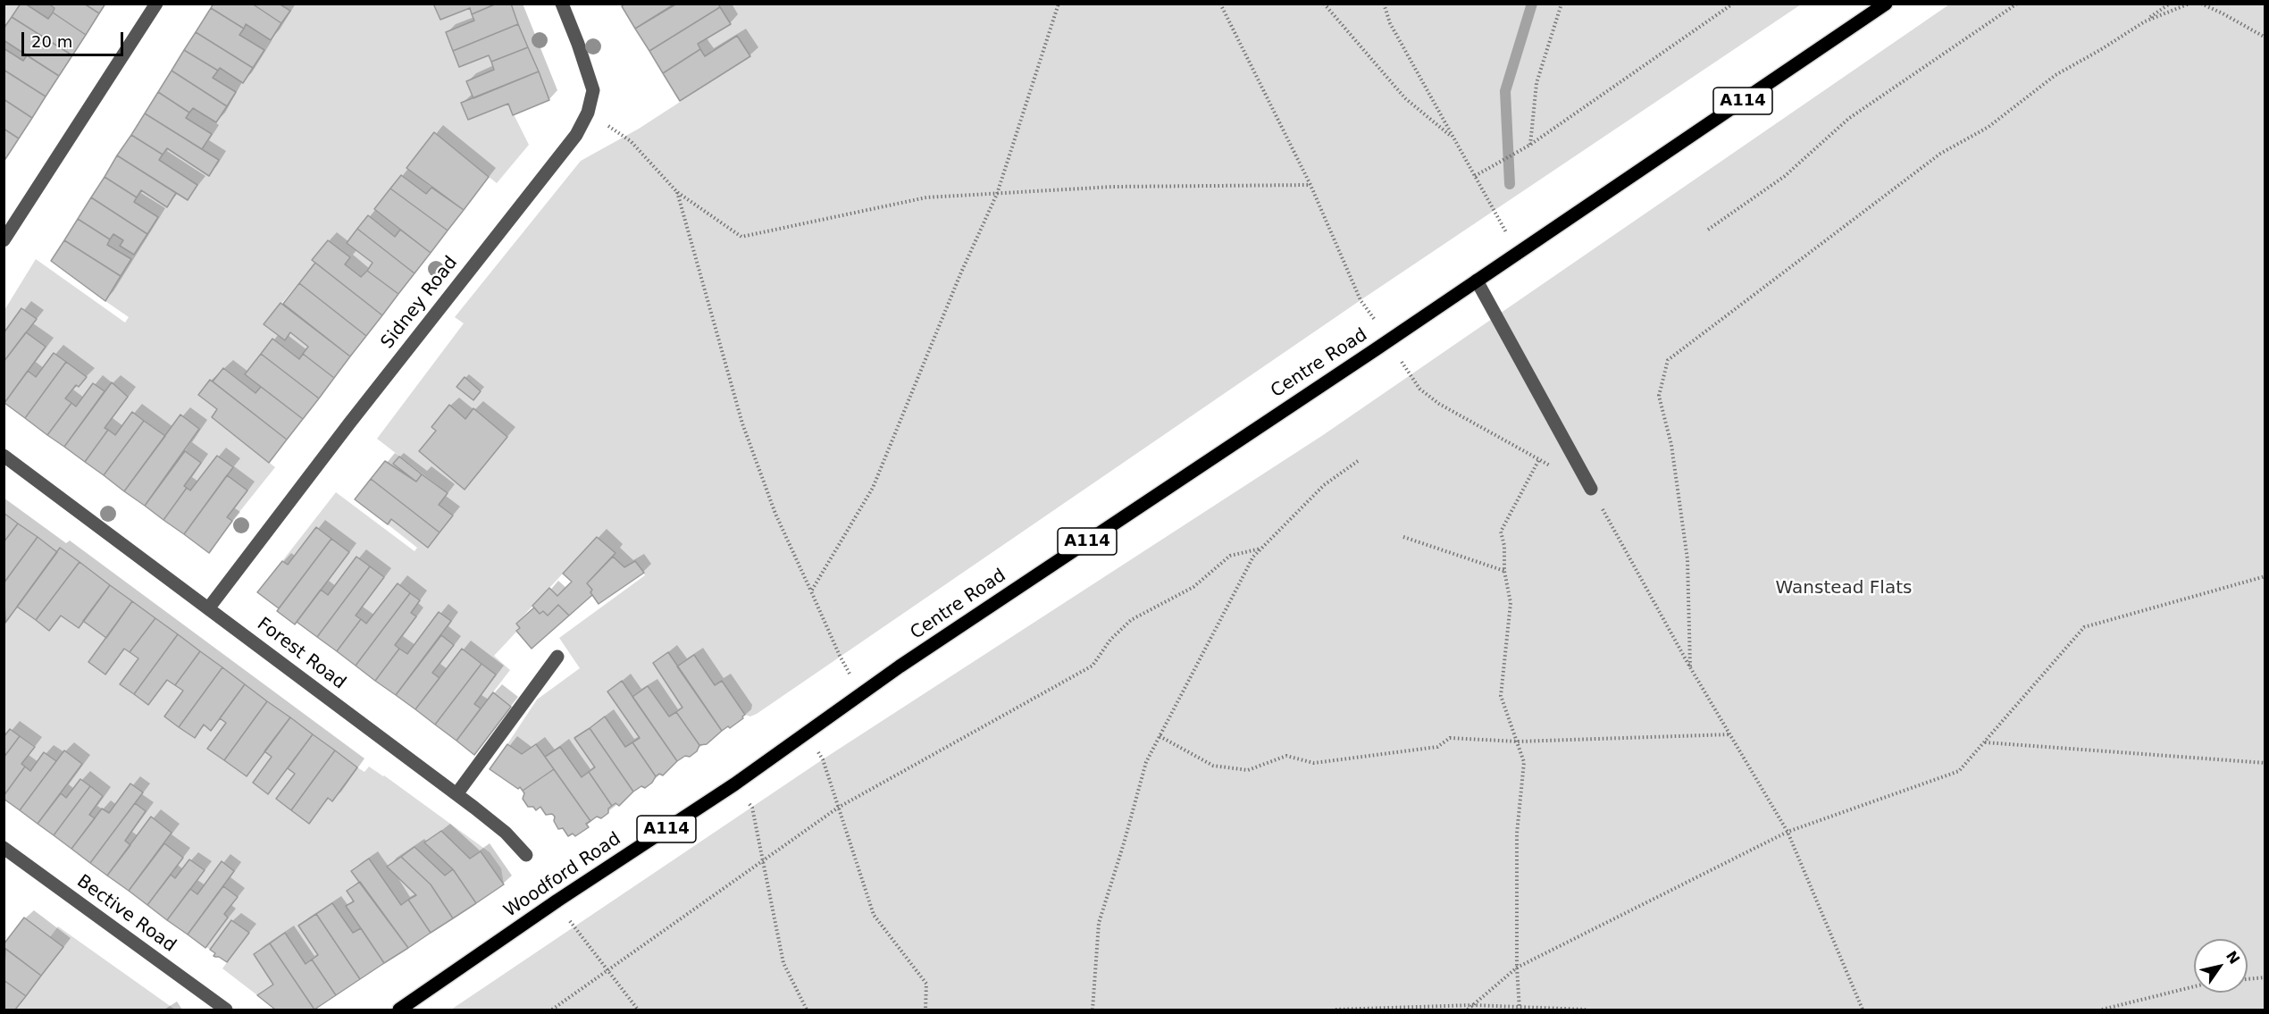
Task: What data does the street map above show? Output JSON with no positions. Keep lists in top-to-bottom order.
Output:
{
  "streets": {
    "main road": ["A114", "Centre Road", "Woodford Road"],
    "street": ["Sidney Road", "Forest Road", "Bective Road"]
  },
  "crossings": [
    ["Sidney Road", "Forest Road"],
    ["Centre Road", "Woodford Road"]
  ],
  "parks": ["Wanstead Flats"],
  "scale_bar": "20 m",
  "north": "top right"
}
